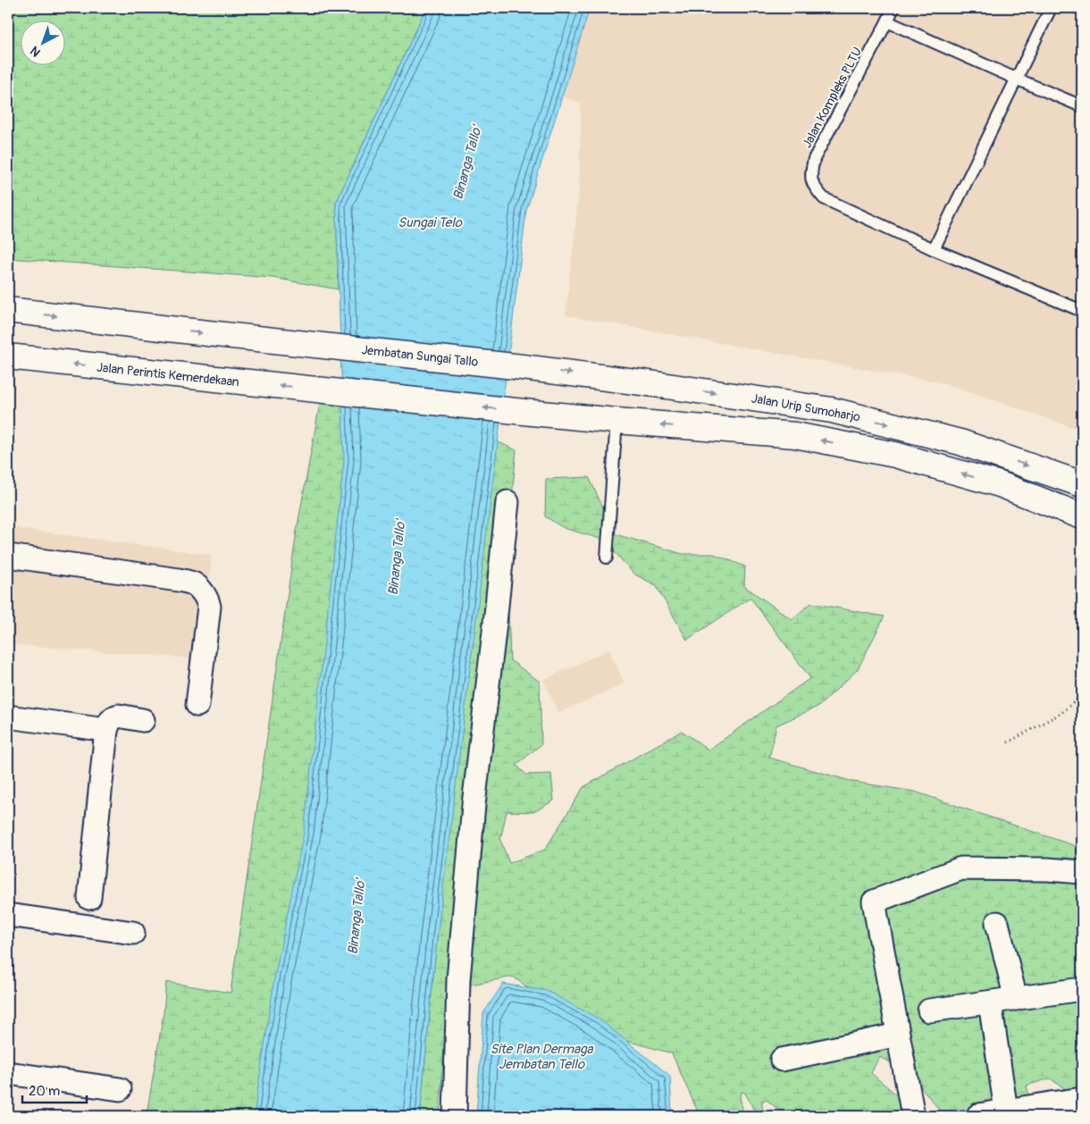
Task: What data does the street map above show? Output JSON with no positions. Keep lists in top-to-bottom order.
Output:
{
  "streets": {
    "highway": ["Jembatan Sungai Tallo", "Jalan Perintis Kemerdekaan", "Jalan Urip Sumoharjo"],
    "lane": ["Jalan Kompleks PLTU"]
  },
  "crossings": [
    ["Jembatan Sungai Tallo", "Jalan Urip Sumoharjo"]
  ],
  "one_way": ["Jembatan Sungai Tallo", "Jalan Perintis Kemerdekaan"],
  "water": ["Binanga Tallo'", "Sungai Telo", "Site Plan Dermaga Jembatan Tello"],
  "scale_bar": "20 m",
  "north": "bottom left"
}
